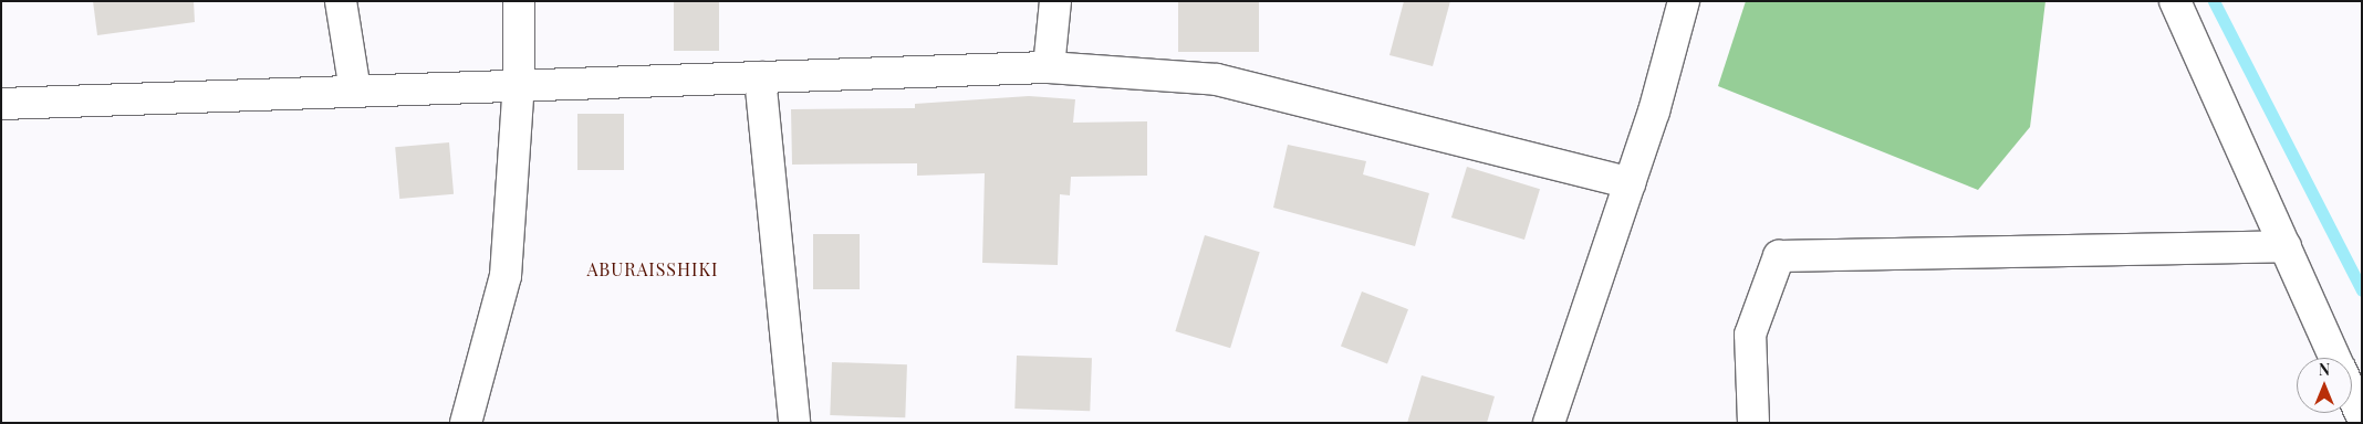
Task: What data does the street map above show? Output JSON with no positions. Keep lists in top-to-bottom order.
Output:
{
  "districts": ["ABURAISSHIKI"],
  "north": "top"
}
